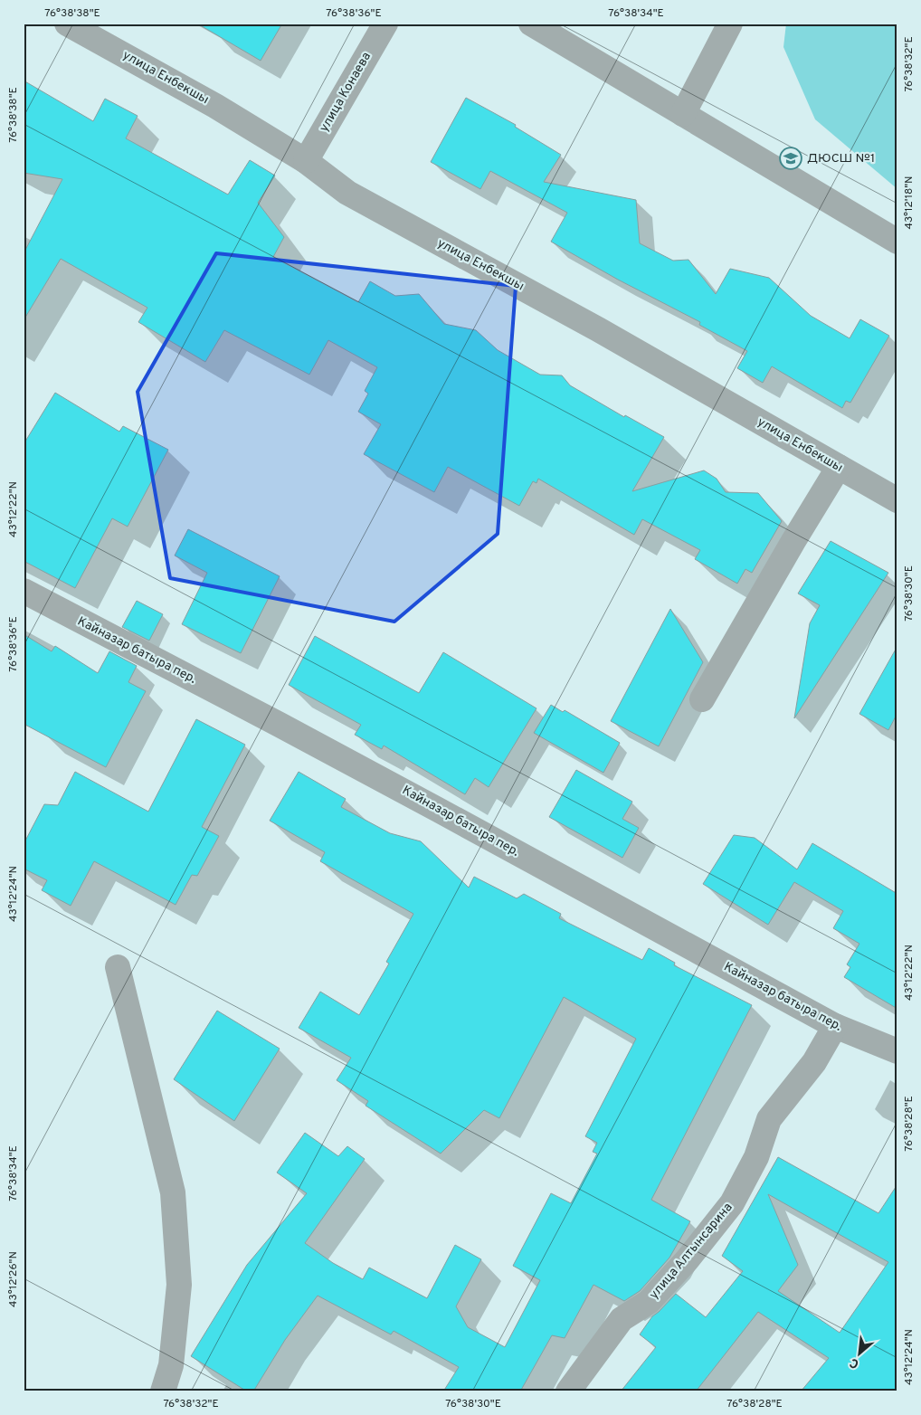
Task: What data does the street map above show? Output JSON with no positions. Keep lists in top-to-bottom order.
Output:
{
  "streets": {
    "street": [
      "улица Енбекшы",
      "улица Конаева",
      "Кайназар батыра пер.",
      "улица Алтынсарина"
    ]
  },
  "crossings": [
    ["улица Енбекшы", "улица Конаева"],
    ["Кайназар батыра пер.", "улица Алтынсарина"]
  ],
  "places": {
    "school or university": ["ДЮСШ №1"]
  },
  "north": "bottom left",
  "coordinates": [
    "76°38'38\"E",
    "76°38'36\"E",
    "76°38'34\"E",
    "76°38'32\"E",
    "43°12'18\"N",
    "43°12'22\"N",
    "76°38'30\"E",
    "43°12'24\"N",
    "76°38'28\"E",
    "43°12'26\"N"
  ]
}
